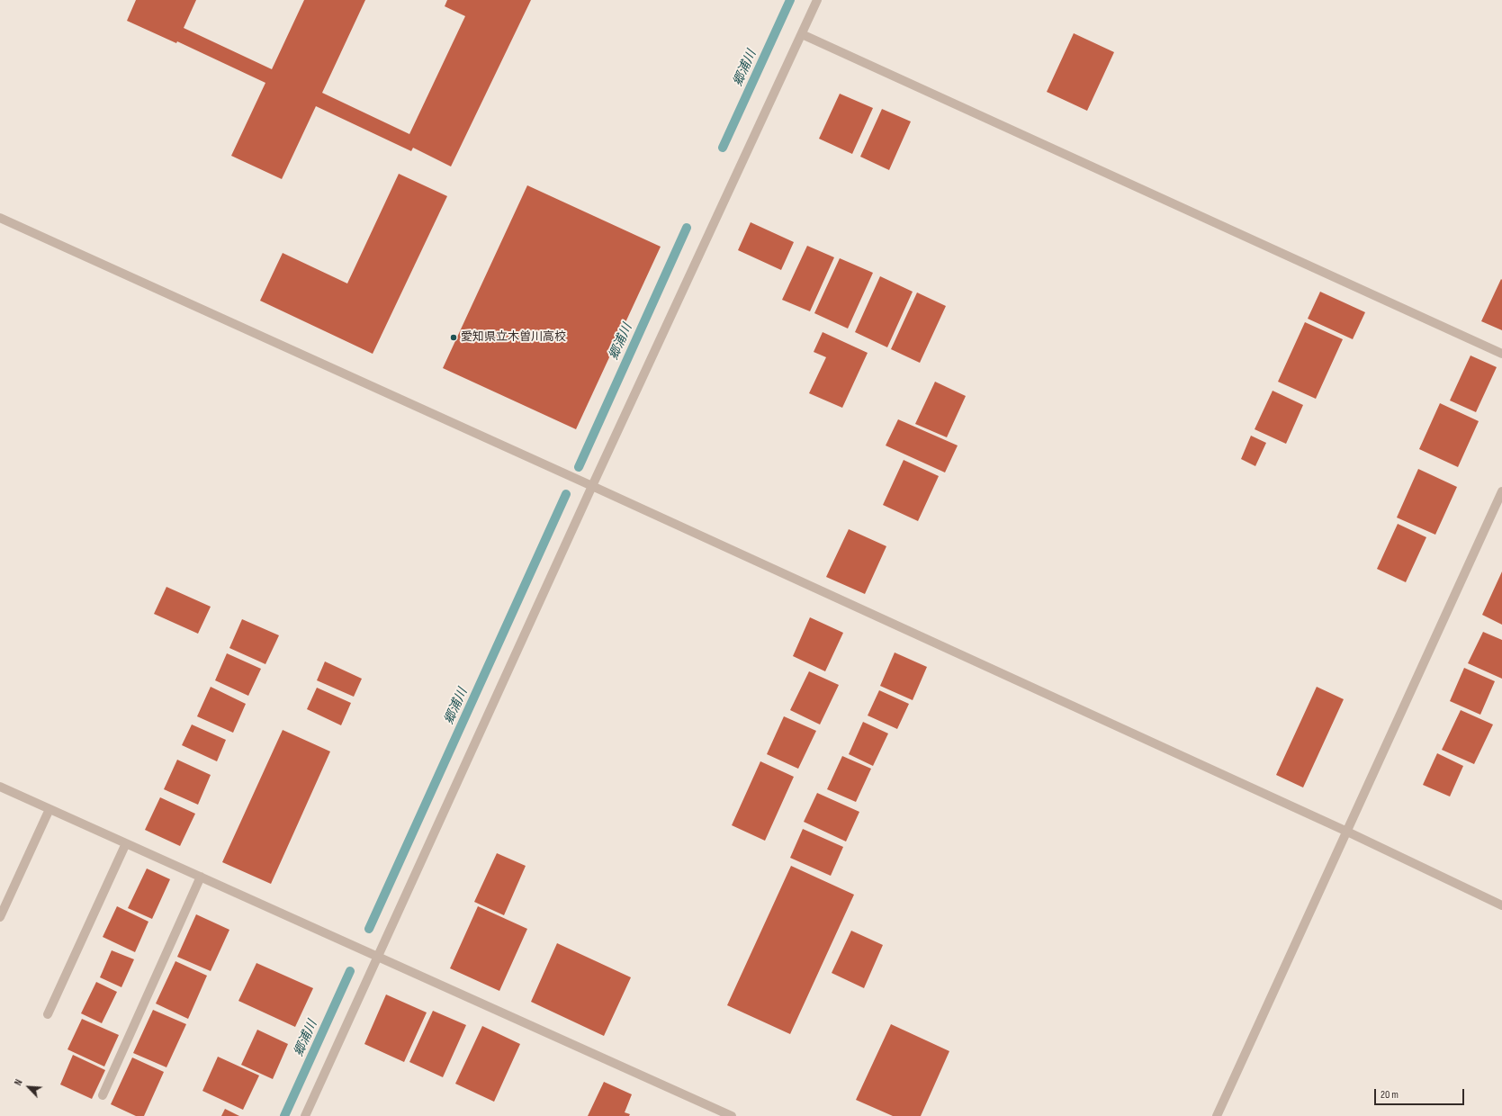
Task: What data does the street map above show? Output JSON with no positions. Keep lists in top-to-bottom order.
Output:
{
  "water": ["郷浦川"],
  "places": ["愛知県立木曽川高校"],
  "scale_bar": "20 m",
  "north": "top left"
}
